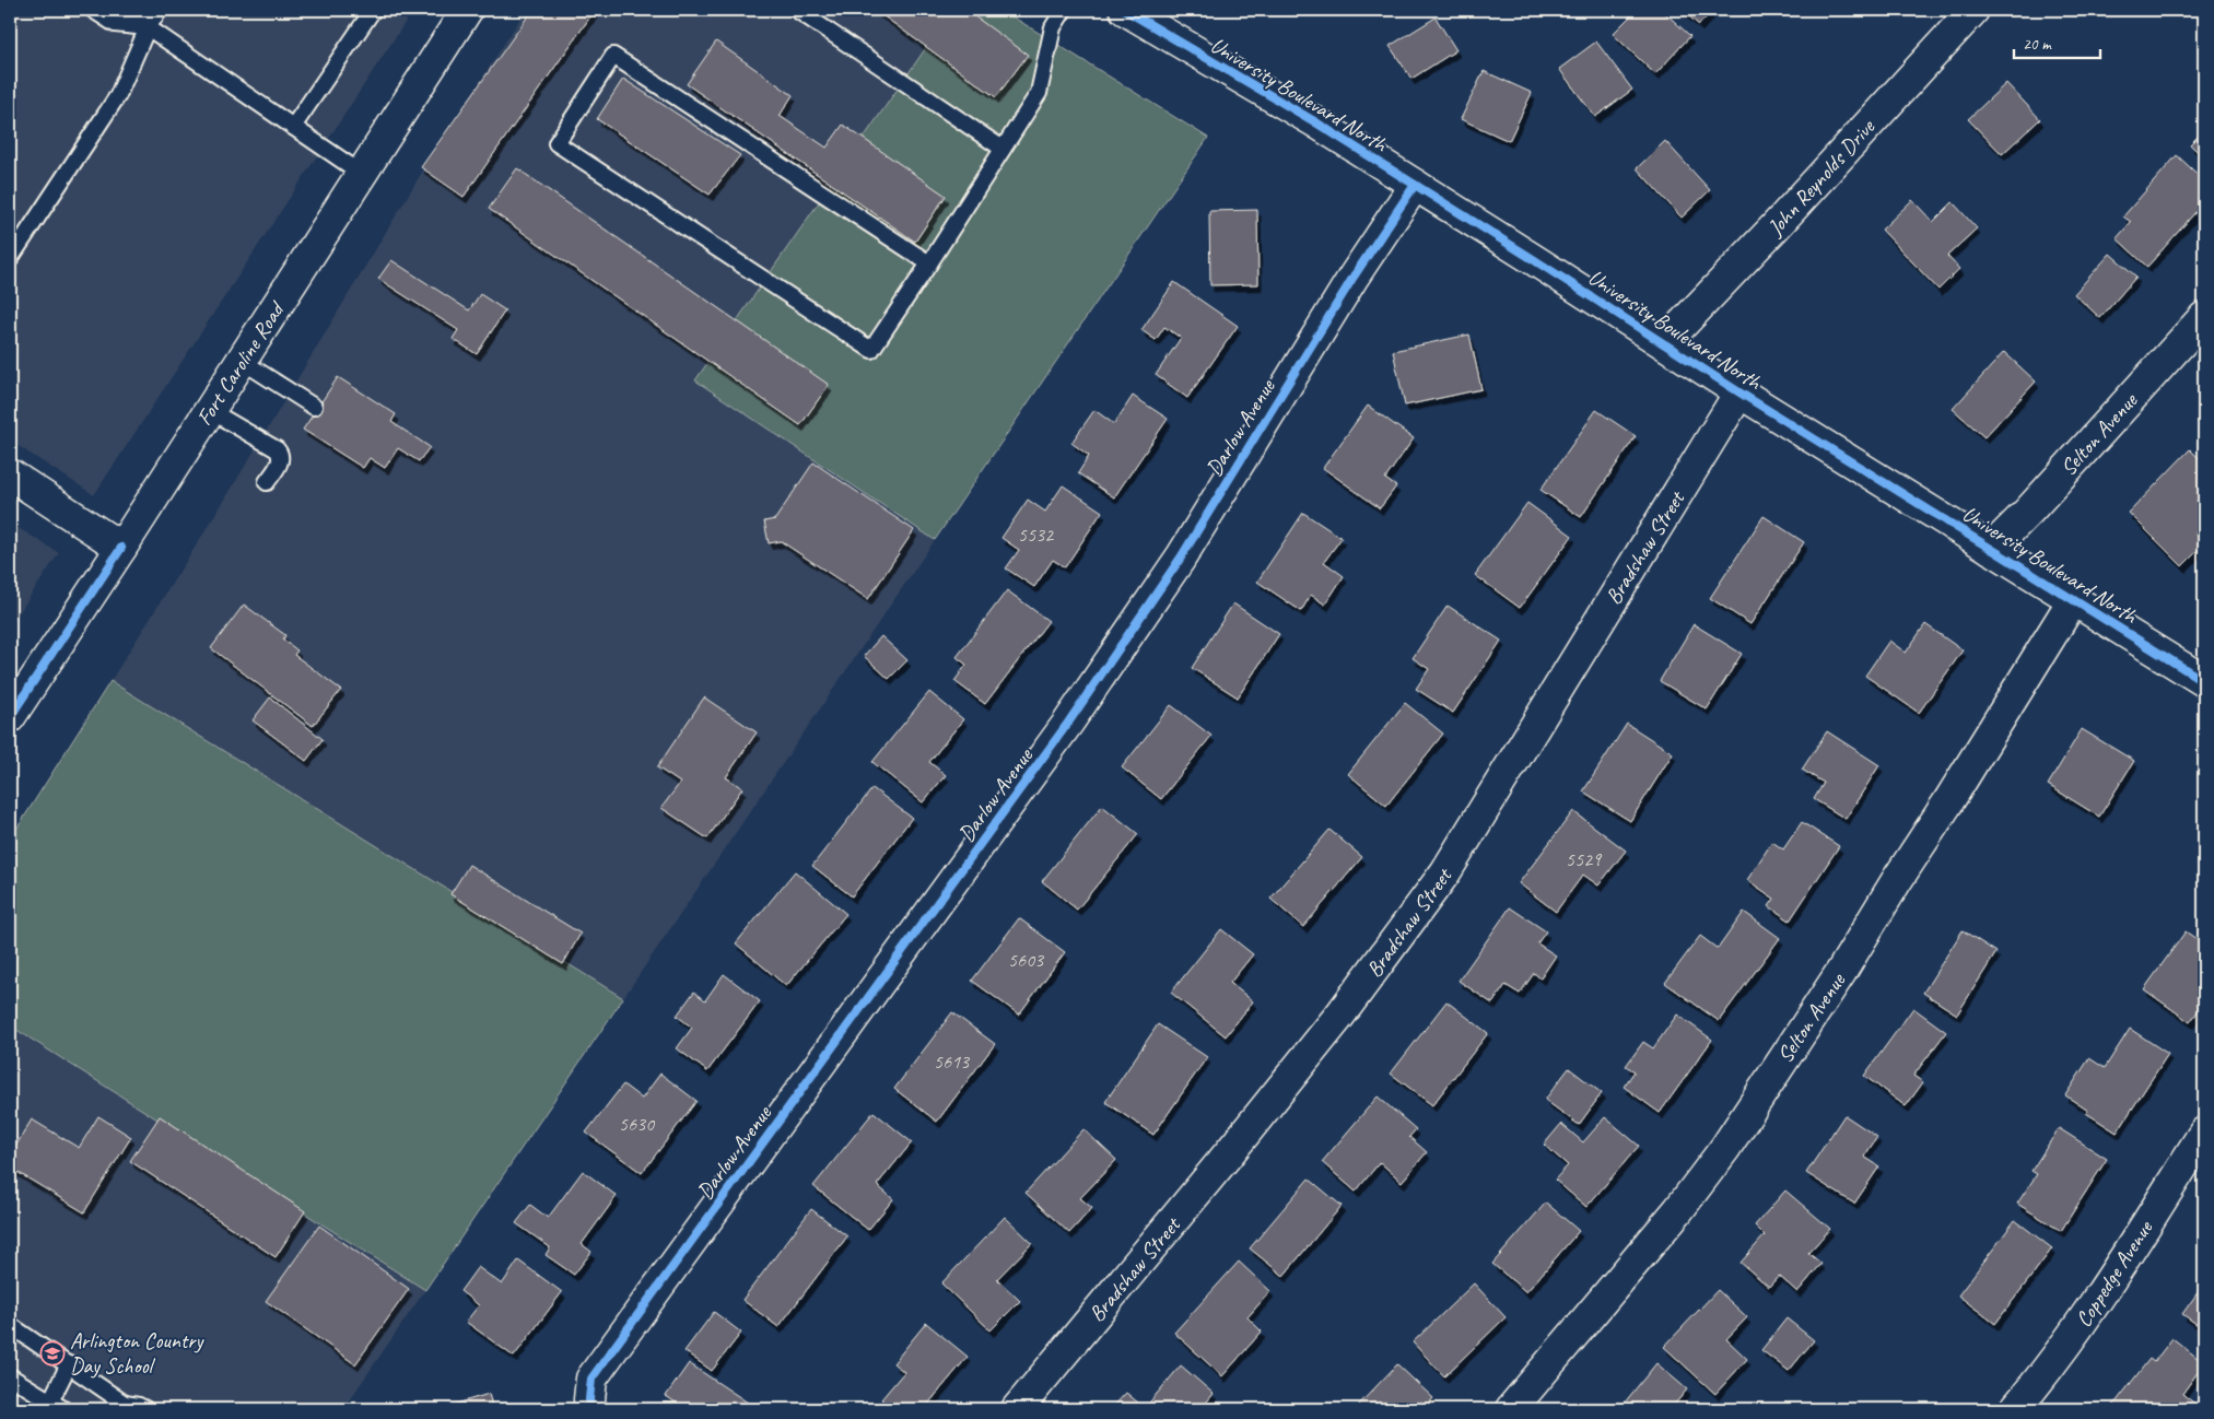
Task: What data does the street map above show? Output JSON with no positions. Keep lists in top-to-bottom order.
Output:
{
  "streets": {
    "street": [
      "University Boulevard North",
      "John Reynolds Drive",
      "Fort Caroline Road",
      "Darlow Avenue",
      "Selton Avenue",
      "Bradshaw Street",
      "Coppedge Avenue"
    ]
  },
  "crossings": [
    ["University Boulevard North", "John Reynolds Drive"],
    ["University Boulevard North", "Darlow Avenue"],
    ["University Boulevard North", "Selton Avenue"],
    ["University Boulevard North", "Bradshaw Street"]
  ],
  "places": {
    "school or university": ["Arlington Country Day School"]
  },
  "house_numbers": [
    "5532",
    "5529",
    "5603",
    "5613",
    "5630"
  ],
  "scale_bar": "20 m"
}
